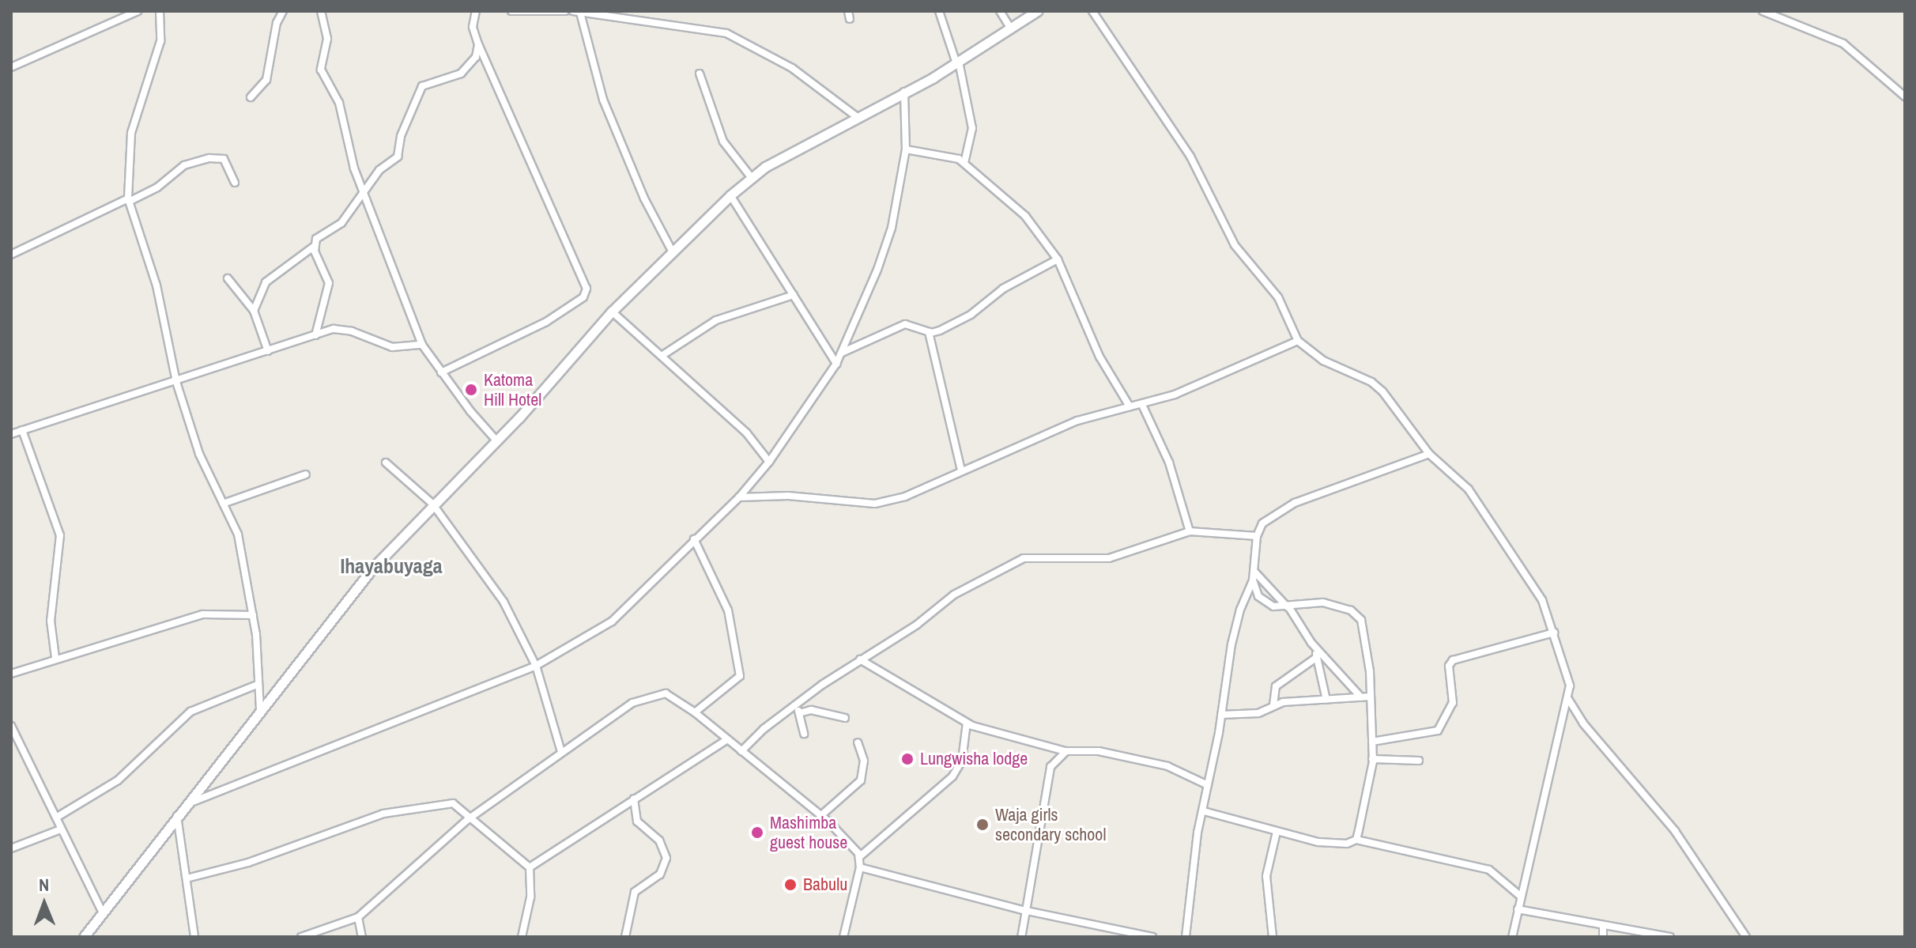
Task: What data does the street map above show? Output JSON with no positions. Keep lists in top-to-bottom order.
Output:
{
  "districts": ["Ihayabuyaga"],
  "places": [
    "Katoma Hill Hotel",
    "Lungwisha lodge",
    "Waja girls secondary school",
    "Mashimba guest house",
    "Babulu"
  ],
  "north": "top"
}
